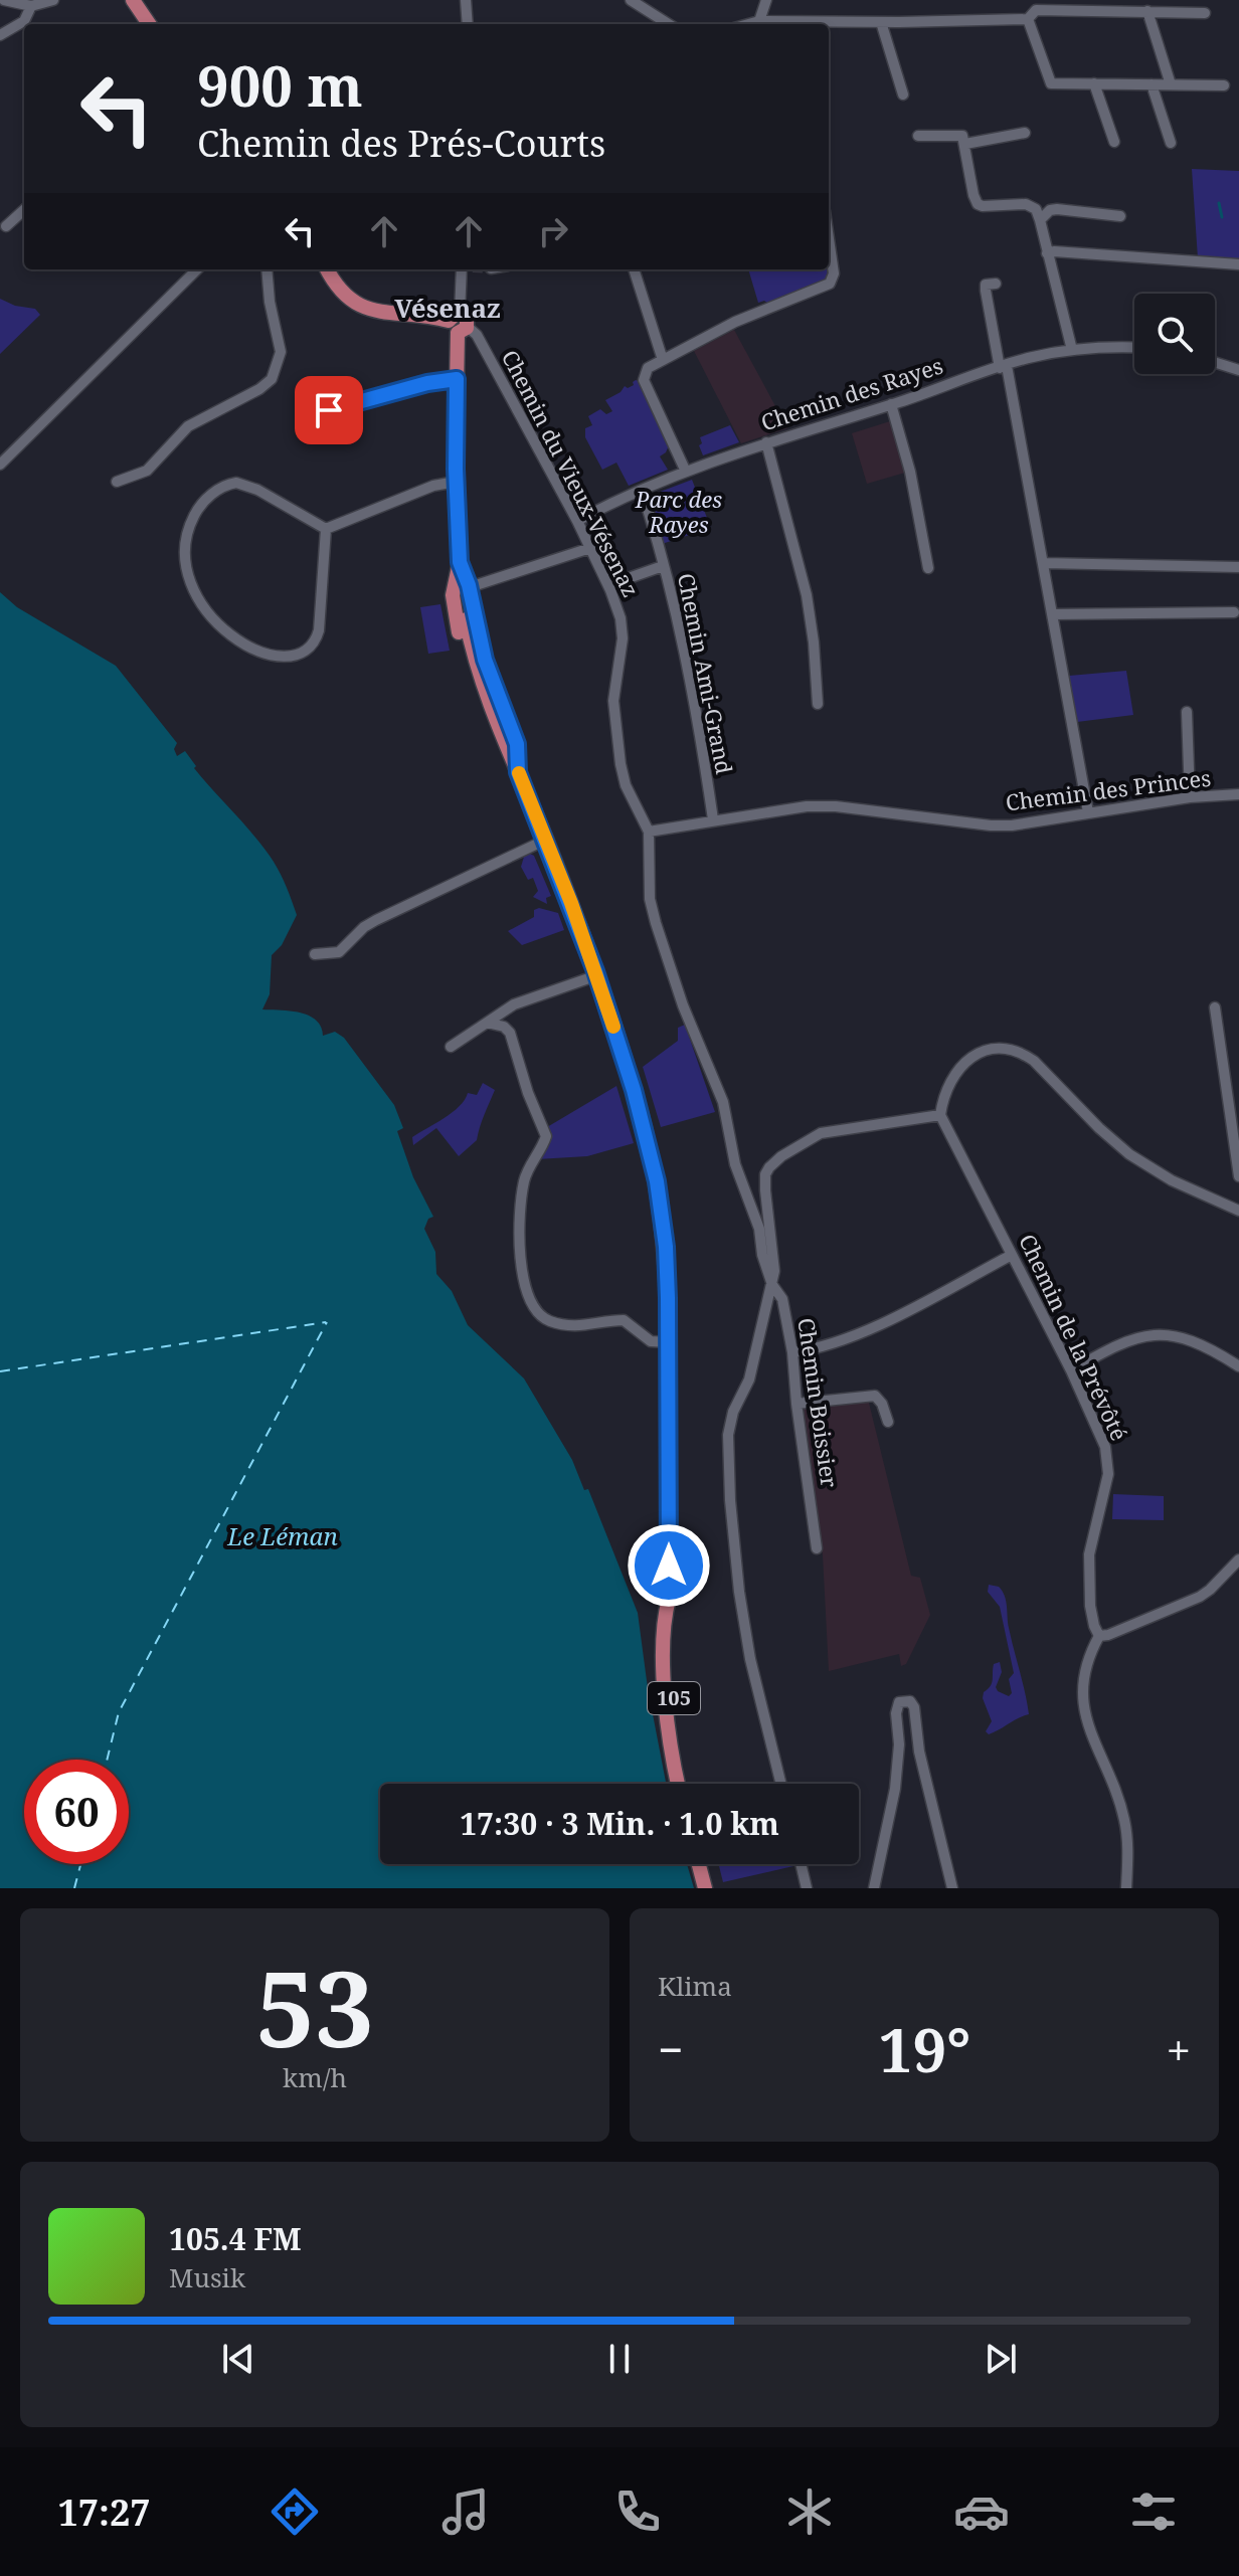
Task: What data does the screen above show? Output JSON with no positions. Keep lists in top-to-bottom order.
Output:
{
  "streets": {
    "main road": ["105"],
    "street": [
      "Chemin des Rayes",
      "Chemin du Vieux-Vésenaz",
      "Chemin Ami-Grand",
      "Chemin des Princes",
      "Chemin de la Prévôté",
      "Chemin Boissier"
    ]
  },
  "crossings": [
    ["Chemin des Rayes", "Chemin du Vieux-Vésenaz"],
    ["Chemin des Rayes", "Chemin Ami-Grand"],
    ["Chemin du Vieux-Vésenaz", "Chemin des Princes"],
    ["Chemin du Vieux-Vésenaz", "105"],
    ["Chemin Ami-Grand", "Chemin des Princes"],
    ["Chemin de la Prévôté", "Chemin Boissier"]
  ],
  "districts": ["Vésenaz"],
  "water": ["Le Léman"],
  "parks": ["Parc des Rayes"],
  "page": {
    "turn": ["900 m", "Chemin des Prés-Courts"],
    "limit": "60",
    "trip": "17:30 · 3 Min. · 1.0 km",
    "tile": [
      ["53", "km/h"],
      "Klima"
    ],
    "heat": ["−", "19°", "+"],
    "song": ["105.4 FM", "Musik"],
    "tabs": "17:27"
  }
}
